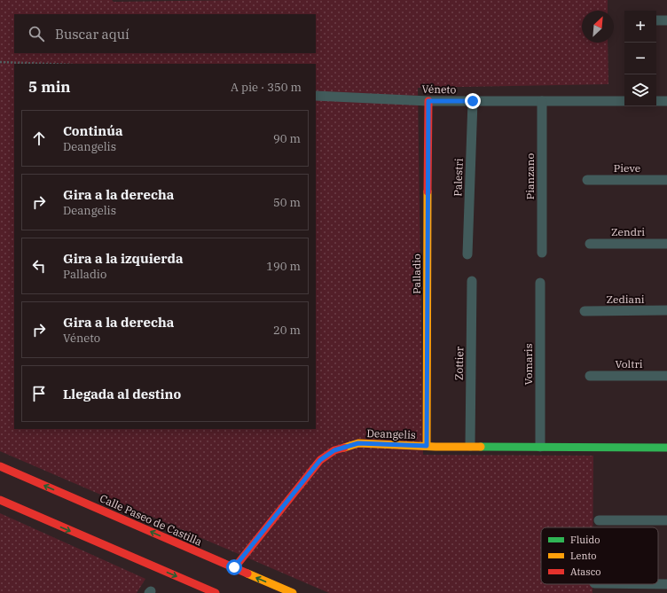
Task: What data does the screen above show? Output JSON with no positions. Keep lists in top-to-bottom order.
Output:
{
  "streets": {
    "street": [
      "Véneto",
      "Pieve",
      "Pianzano",
      "Palestri",
      "Zendri",
      "Palladio",
      "Zediani",
      "Zottier",
      "Vomaris",
      "Voltri",
      "Deangelis",
      "Calle Paseo de Castilla"
    ]
  },
  "crossings": [
    ["Véneto", "Pianzano"],
    ["Véneto", "Palestri"],
    ["Véneto", "Palladio"],
    ["Palladio", "Deangelis"],
    ["Zottier", "Deangelis"],
    ["Vomaris", "Deangelis"],
    ["Deangelis", "Calle Paseo de Castilla"]
  ],
  "legend": ["Fluido", "Lento", "Atasco"],
  "north": "top right",
  "page": {
    "map_buttons": ["+", "−"],
    "search": "Buscar aquí",
    "heading": ["5 min", "A pie · 350 m"],
    "list": [
      ["Continúa", "Deangelis", "90 m"],
      ["Gira a la derecha", "Deangelis", "50 m"],
      ["Gira a la izquierda", "Palladio", "190 m"],
      ["Gira a la derecha", "Véneto", "20 m"],
      "Llegada al destino"
    ]
  }
}
